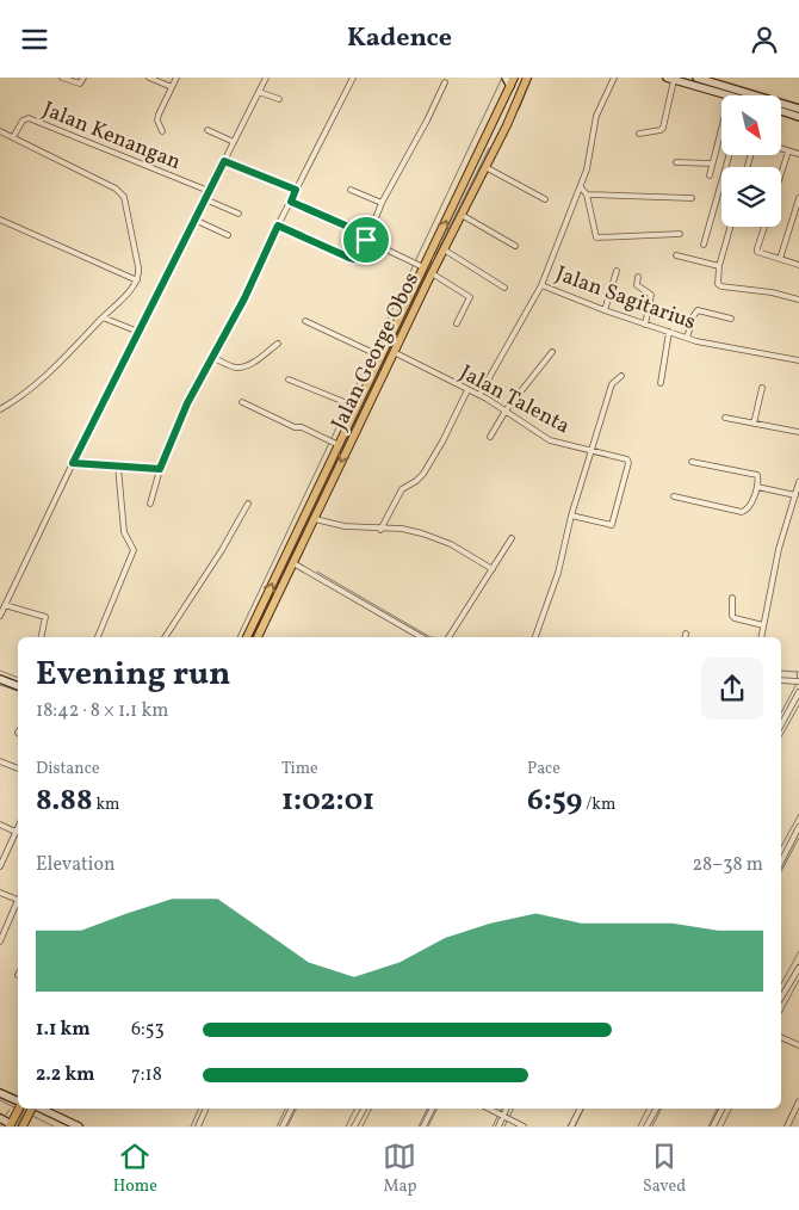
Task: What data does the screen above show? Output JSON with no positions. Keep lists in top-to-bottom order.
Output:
{
  "streets": {
    "main road": ["Jalan George Obos"],
    "street": ["Jalan Kenangan", "Jalan Sagitarius", "Jalan Talenta"]
  },
  "crossings": [
    ["Jalan George Obos", "Jalan Talenta"]
  ],
  "north": "bottom right",
  "page": {
    "header": "Kadence",
    "heading": ["Evening run", "18:42 · 8 × 1.1 km"],
    "stats": [
      ["Distance", "8.88 km"],
      ["Time", "1:02:01"],
      ["Pace", "6:59 /km"]
    ],
    "chart": ["Elevation", "28–38 m"],
    "list": [
      {
        "name": "1.1 km",
        "note": "6:53"
      },
      {
        "name": "2.2 km",
        "note": "7:18"
      }
    ],
    "tabs": ["Home", "Map", "Saved"]
  }
}
